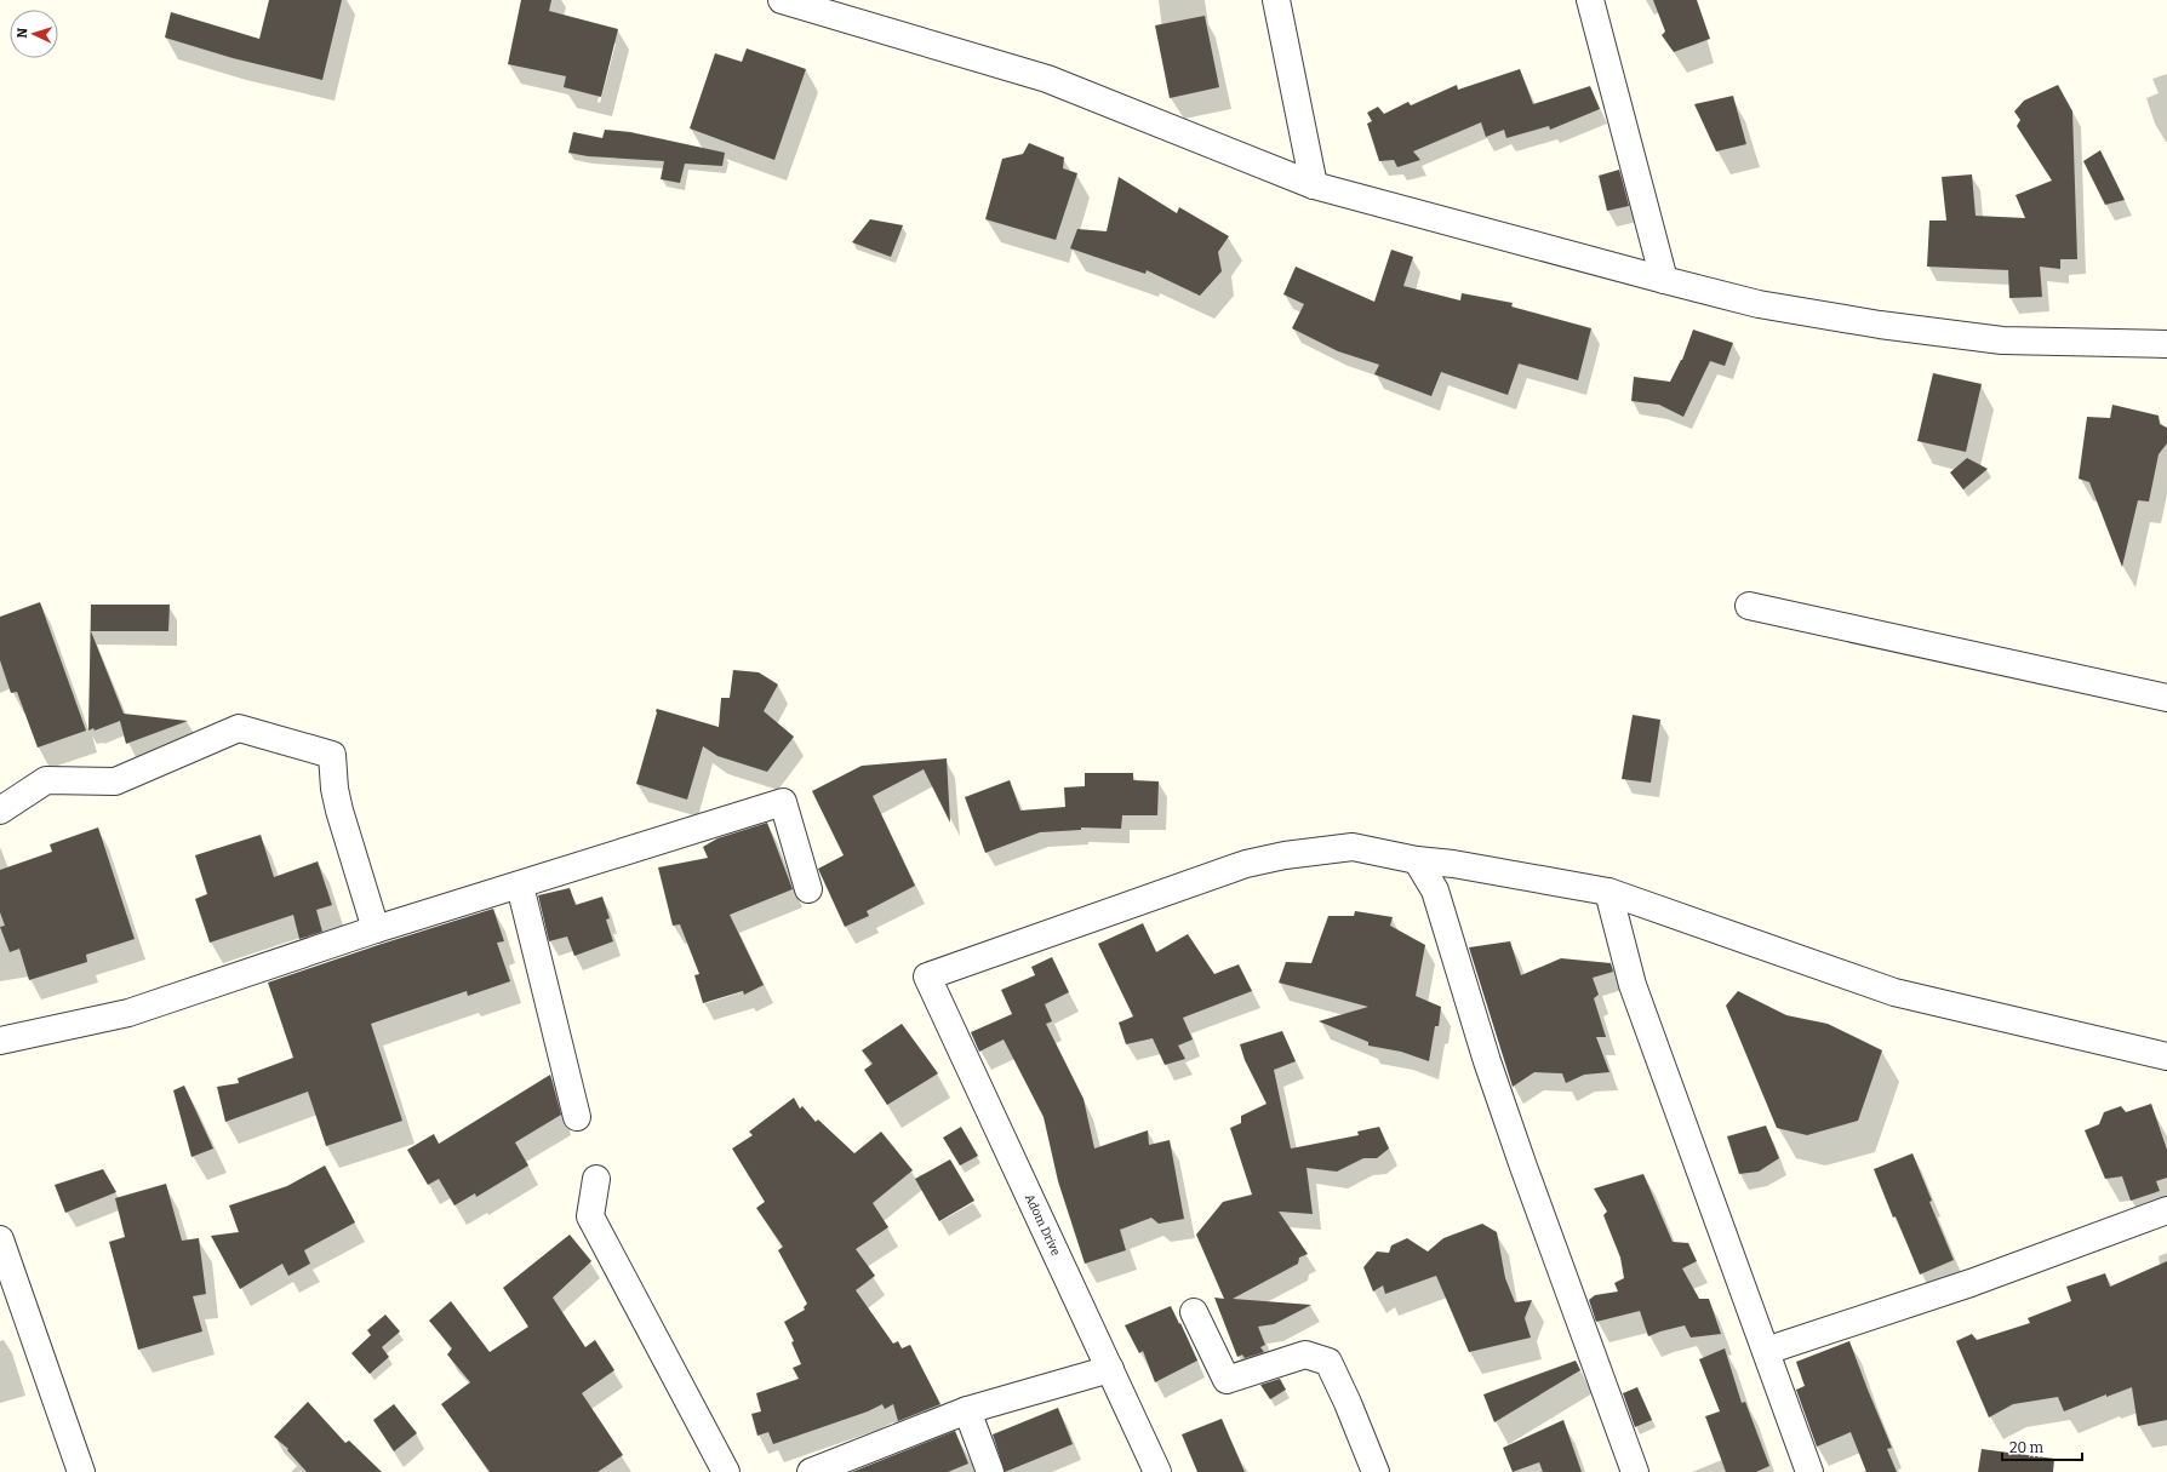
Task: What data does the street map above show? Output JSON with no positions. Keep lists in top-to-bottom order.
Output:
{
  "streets": {
    "street": ["Adom Drive"]
  },
  "scale_bar": "20 m",
  "north": "left"
}
